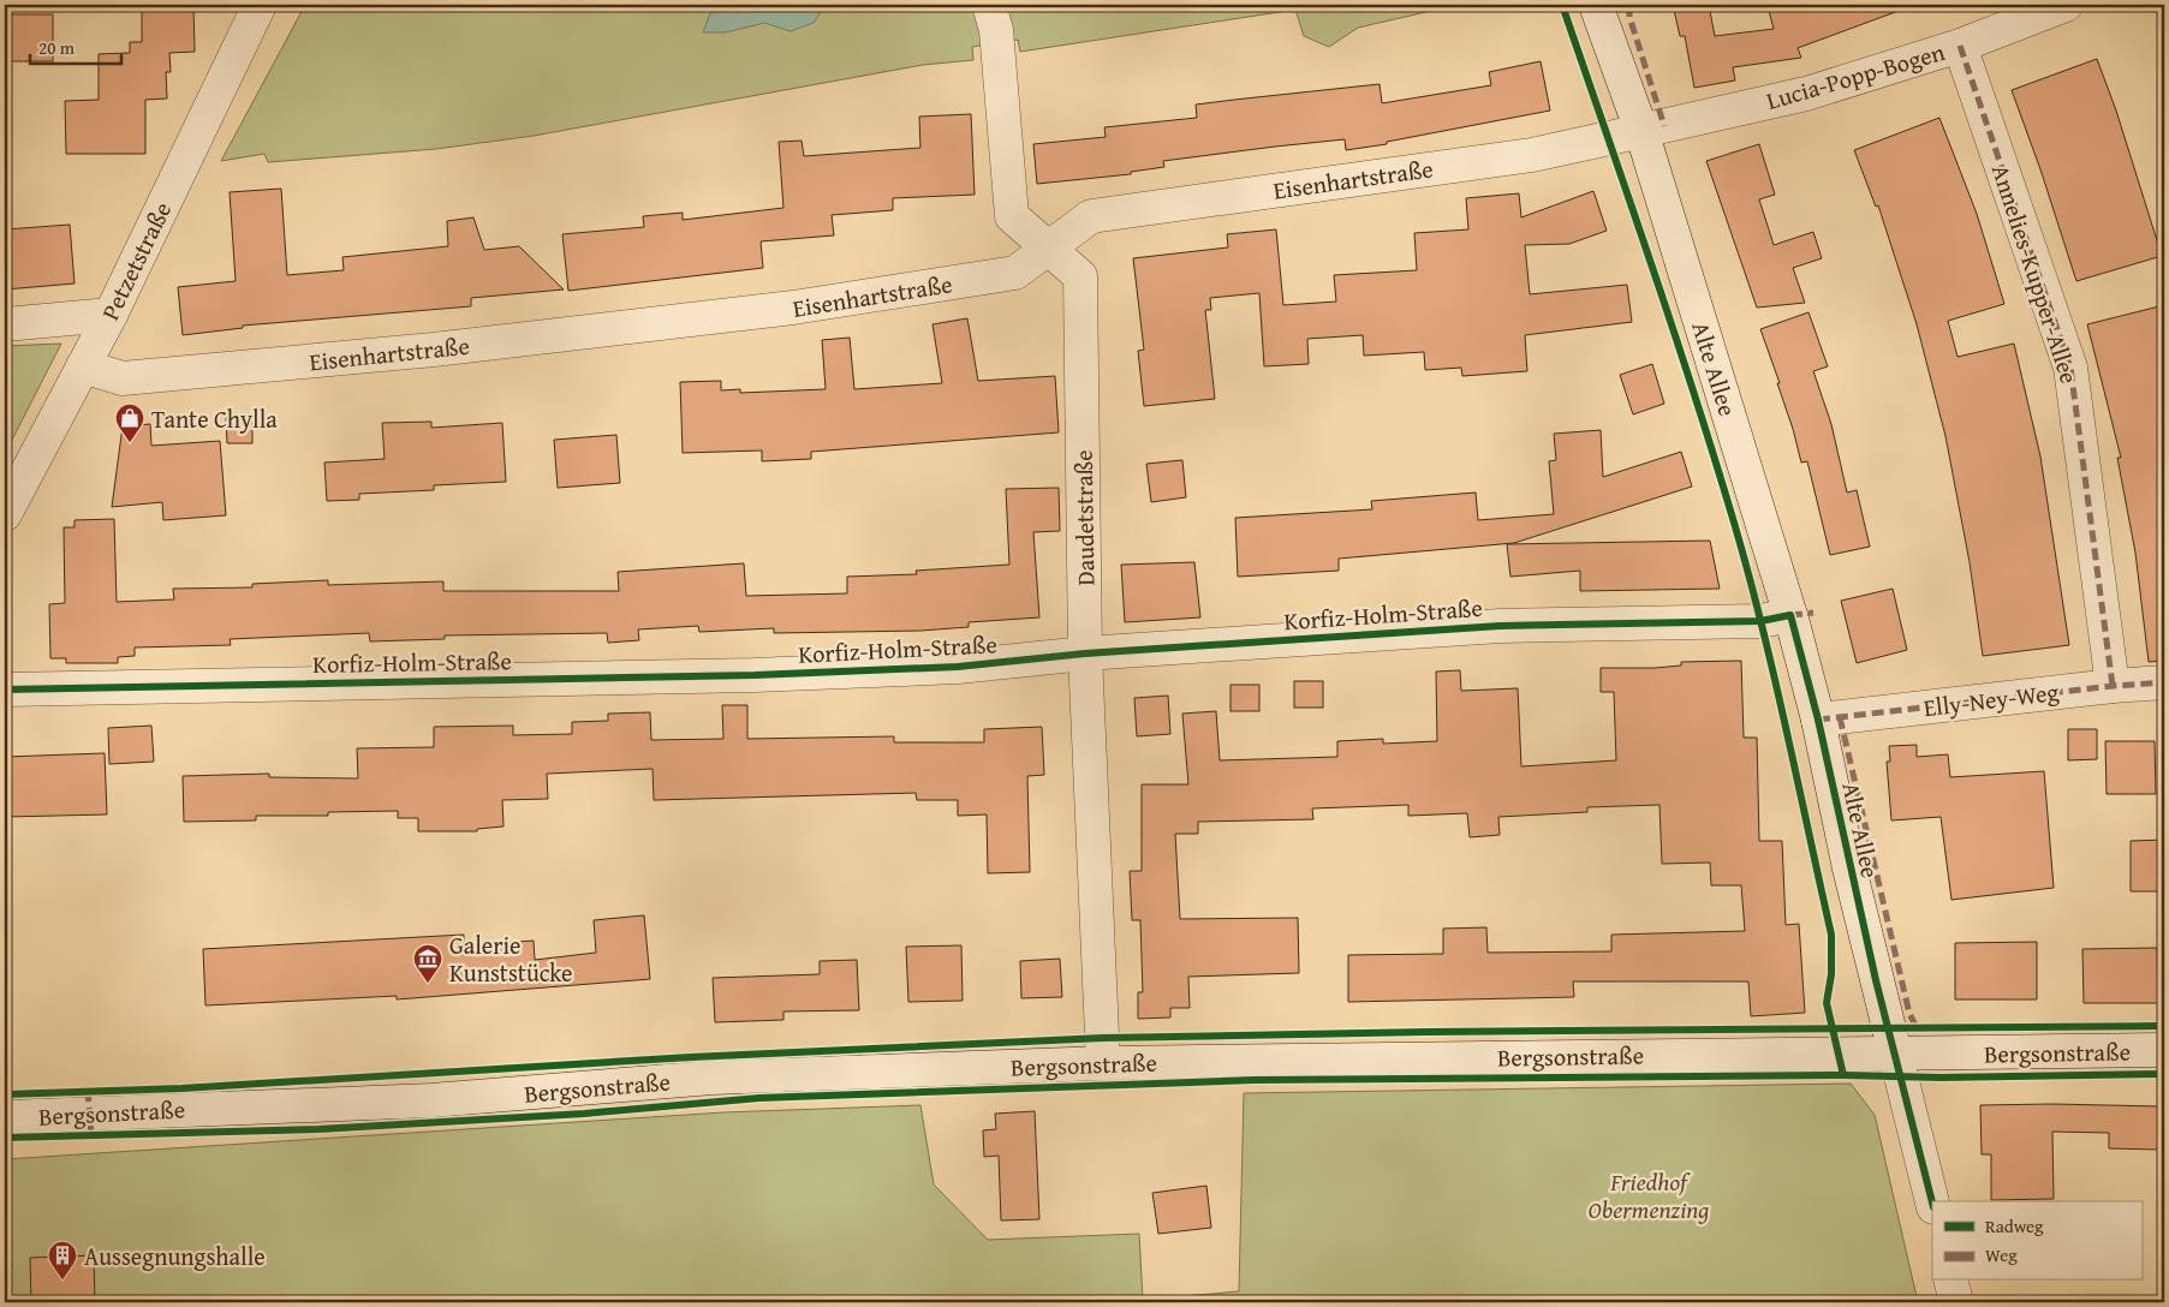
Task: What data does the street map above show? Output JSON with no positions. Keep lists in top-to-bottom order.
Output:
{
  "streets": {
    "street": [
      "Lucia-Popp-Bogen",
      "Eisenhartstraße",
      "Petzetstraße",
      "Annelies-Kupper-Allee",
      "Alte Allee",
      "Daudetstraße",
      "Korfiz-Holm-Straße",
      "Elly-Ney-Weg",
      "Bergsonstraße"
    ]
  },
  "crossings": [
    ["Lucia-Popp-Bogen", "Eisenhartstraße"],
    ["Lucia-Popp-Bogen", "Annelies-Kupper-Allee"],
    ["Lucia-Popp-Bogen", "Alte Allee"],
    ["Eisenhartstraße", "Petzetstraße"],
    ["Eisenhartstraße", "Alte Allee"],
    ["Eisenhartstraße", "Daudetstraße"],
    ["Annelies-Kupper-Allee", "Elly-Ney-Weg"],
    ["Alte Allee", "Korfiz-Holm-Straße"],
    ["Alte Allee", "Elly-Ney-Weg"],
    ["Alte Allee", "Bergsonstraße"],
    ["Daudetstraße", "Korfiz-Holm-Straße"],
    ["Daudetstraße", "Bergsonstraße"]
  ],
  "parks": ["Friedhof Obermenzing"],
  "places": {
    "shop": ["Tante Chylla"],
    "museum": ["Galerie Kunststücke"],
    "building": ["Aussegnungshalle"]
  },
  "legend": ["Radweg", "Weg"],
  "scale_bar": "20 m"
}
